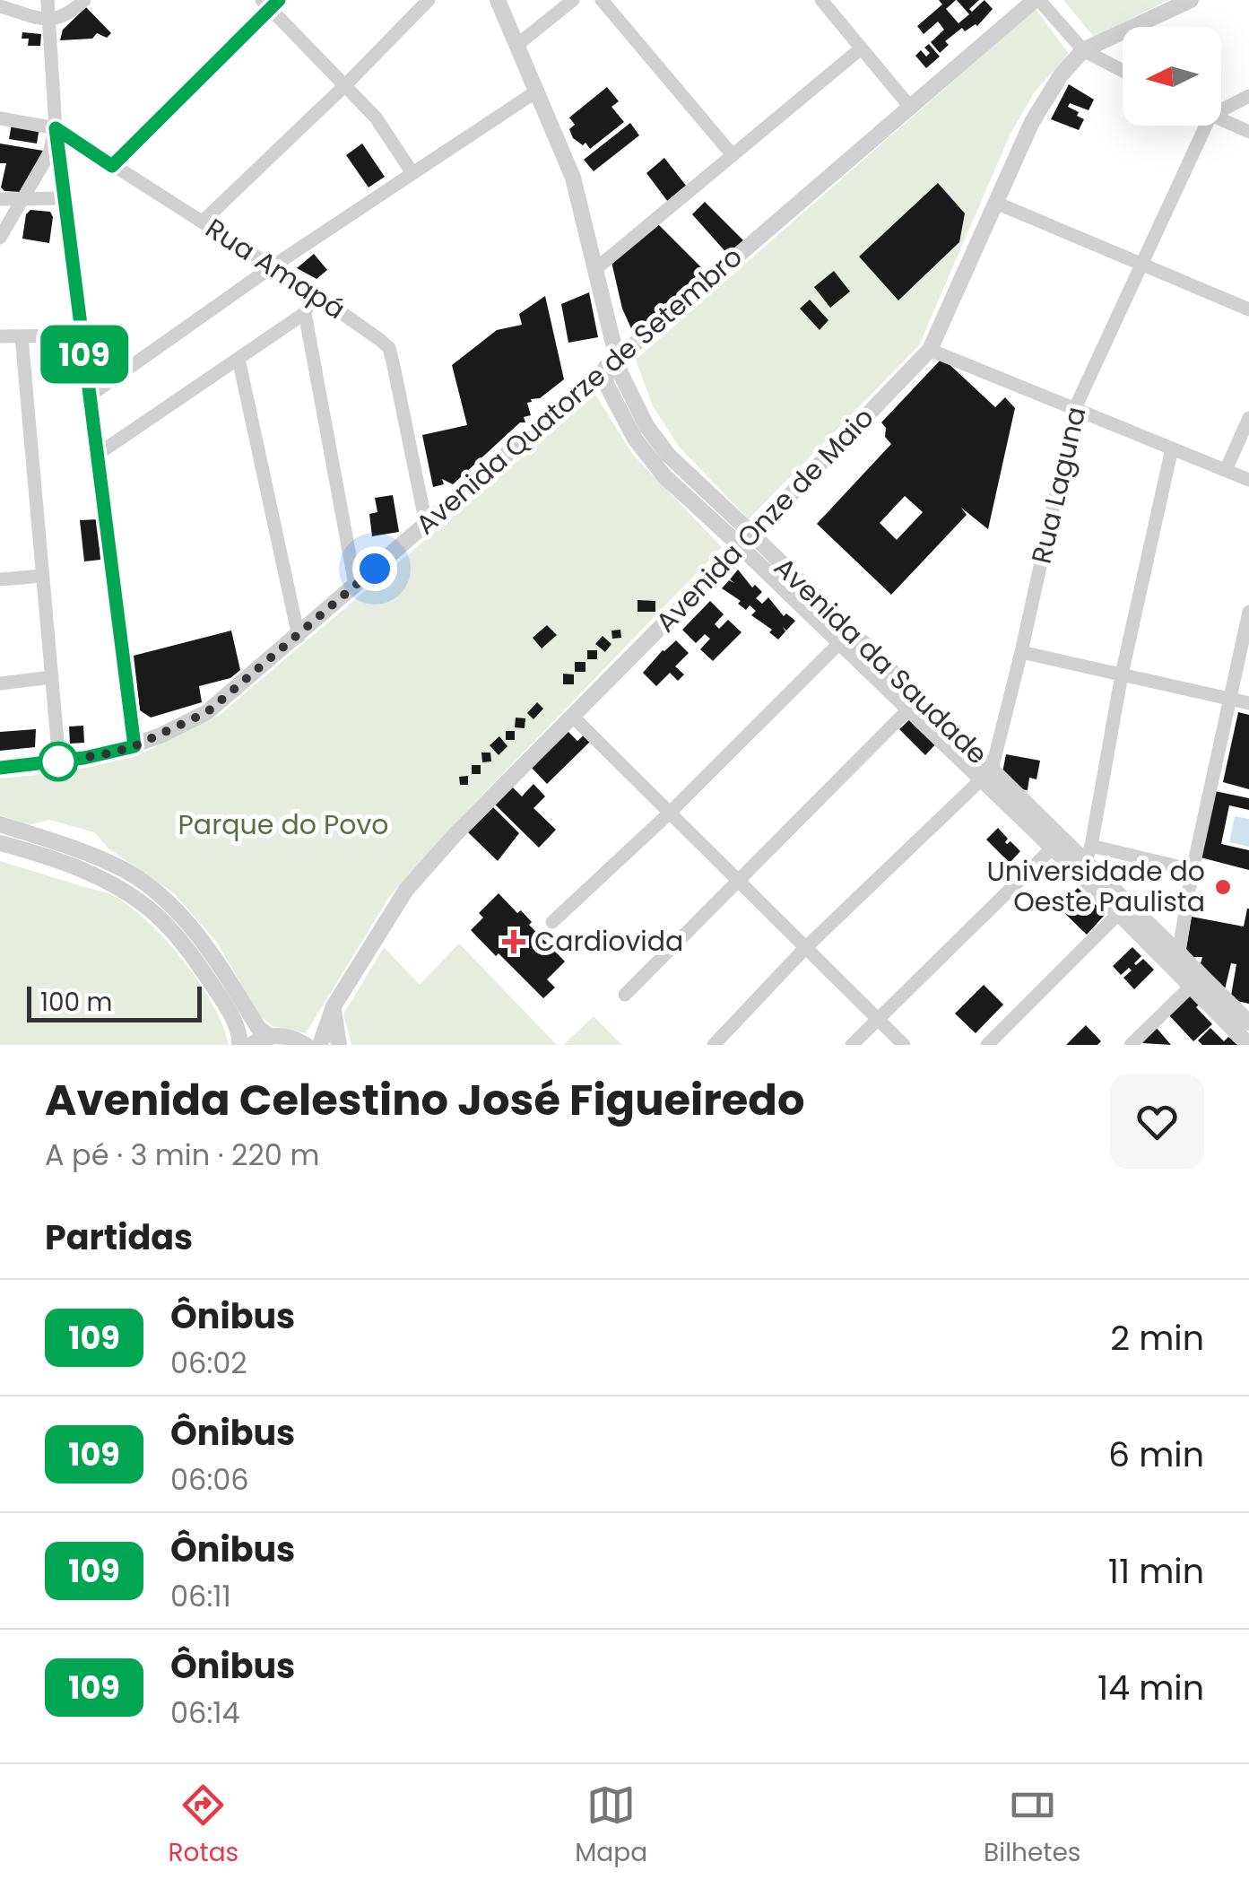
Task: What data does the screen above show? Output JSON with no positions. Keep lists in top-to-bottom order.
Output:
{
  "streets": {
    "street": [
      "Rua Amapá",
      "Avenida Quatorze de Setembro",
      "Rua Laguna",
      "Avenida Onze de Maio",
      "Avenida da Saudade"
    ]
  },
  "crossings": [
    ["Rua Amapá", "Avenida Quatorze de Setembro"],
    ["Avenida Quatorze de Setembro", "Avenida da Saudade"],
    ["Rua Laguna", "Avenida da Saudade"],
    ["Avenida Onze de Maio", "Avenida da Saudade"]
  ],
  "parks": ["Parque do Povo"],
  "places": {
    "other": ["Universidade do Oeste Paulista"],
    "health": ["Cardiovida"]
  },
  "lines": ["bus line 109"],
  "scale_bar": "100 m",
  "north": "left",
  "page": {
    "on_map": "109",
    "scale": "100 m",
    "heading": [
      ["Avenida Celestino José Figueiredo", "A pé · 3 min · 220 m"],
      "Partidas"
    ],
    "list": [
      {
        "mark": "109",
        "name": "Ônibus",
        "note": "06:02",
        "value": "2 min"
      },
      {
        "mark": "109",
        "name": "Ônibus",
        "note": "06:06",
        "value": "6 min"
      },
      {
        "mark": "109",
        "name": "Ônibus",
        "note": "06:11",
        "value": "11 min"
      },
      {
        "mark": "109",
        "name": "Ônibus",
        "note": "06:14",
        "value": "14 min"
      }
    ],
    "tabs": ["Rotas", "Mapa", "Bilhetes"]
  }
}
